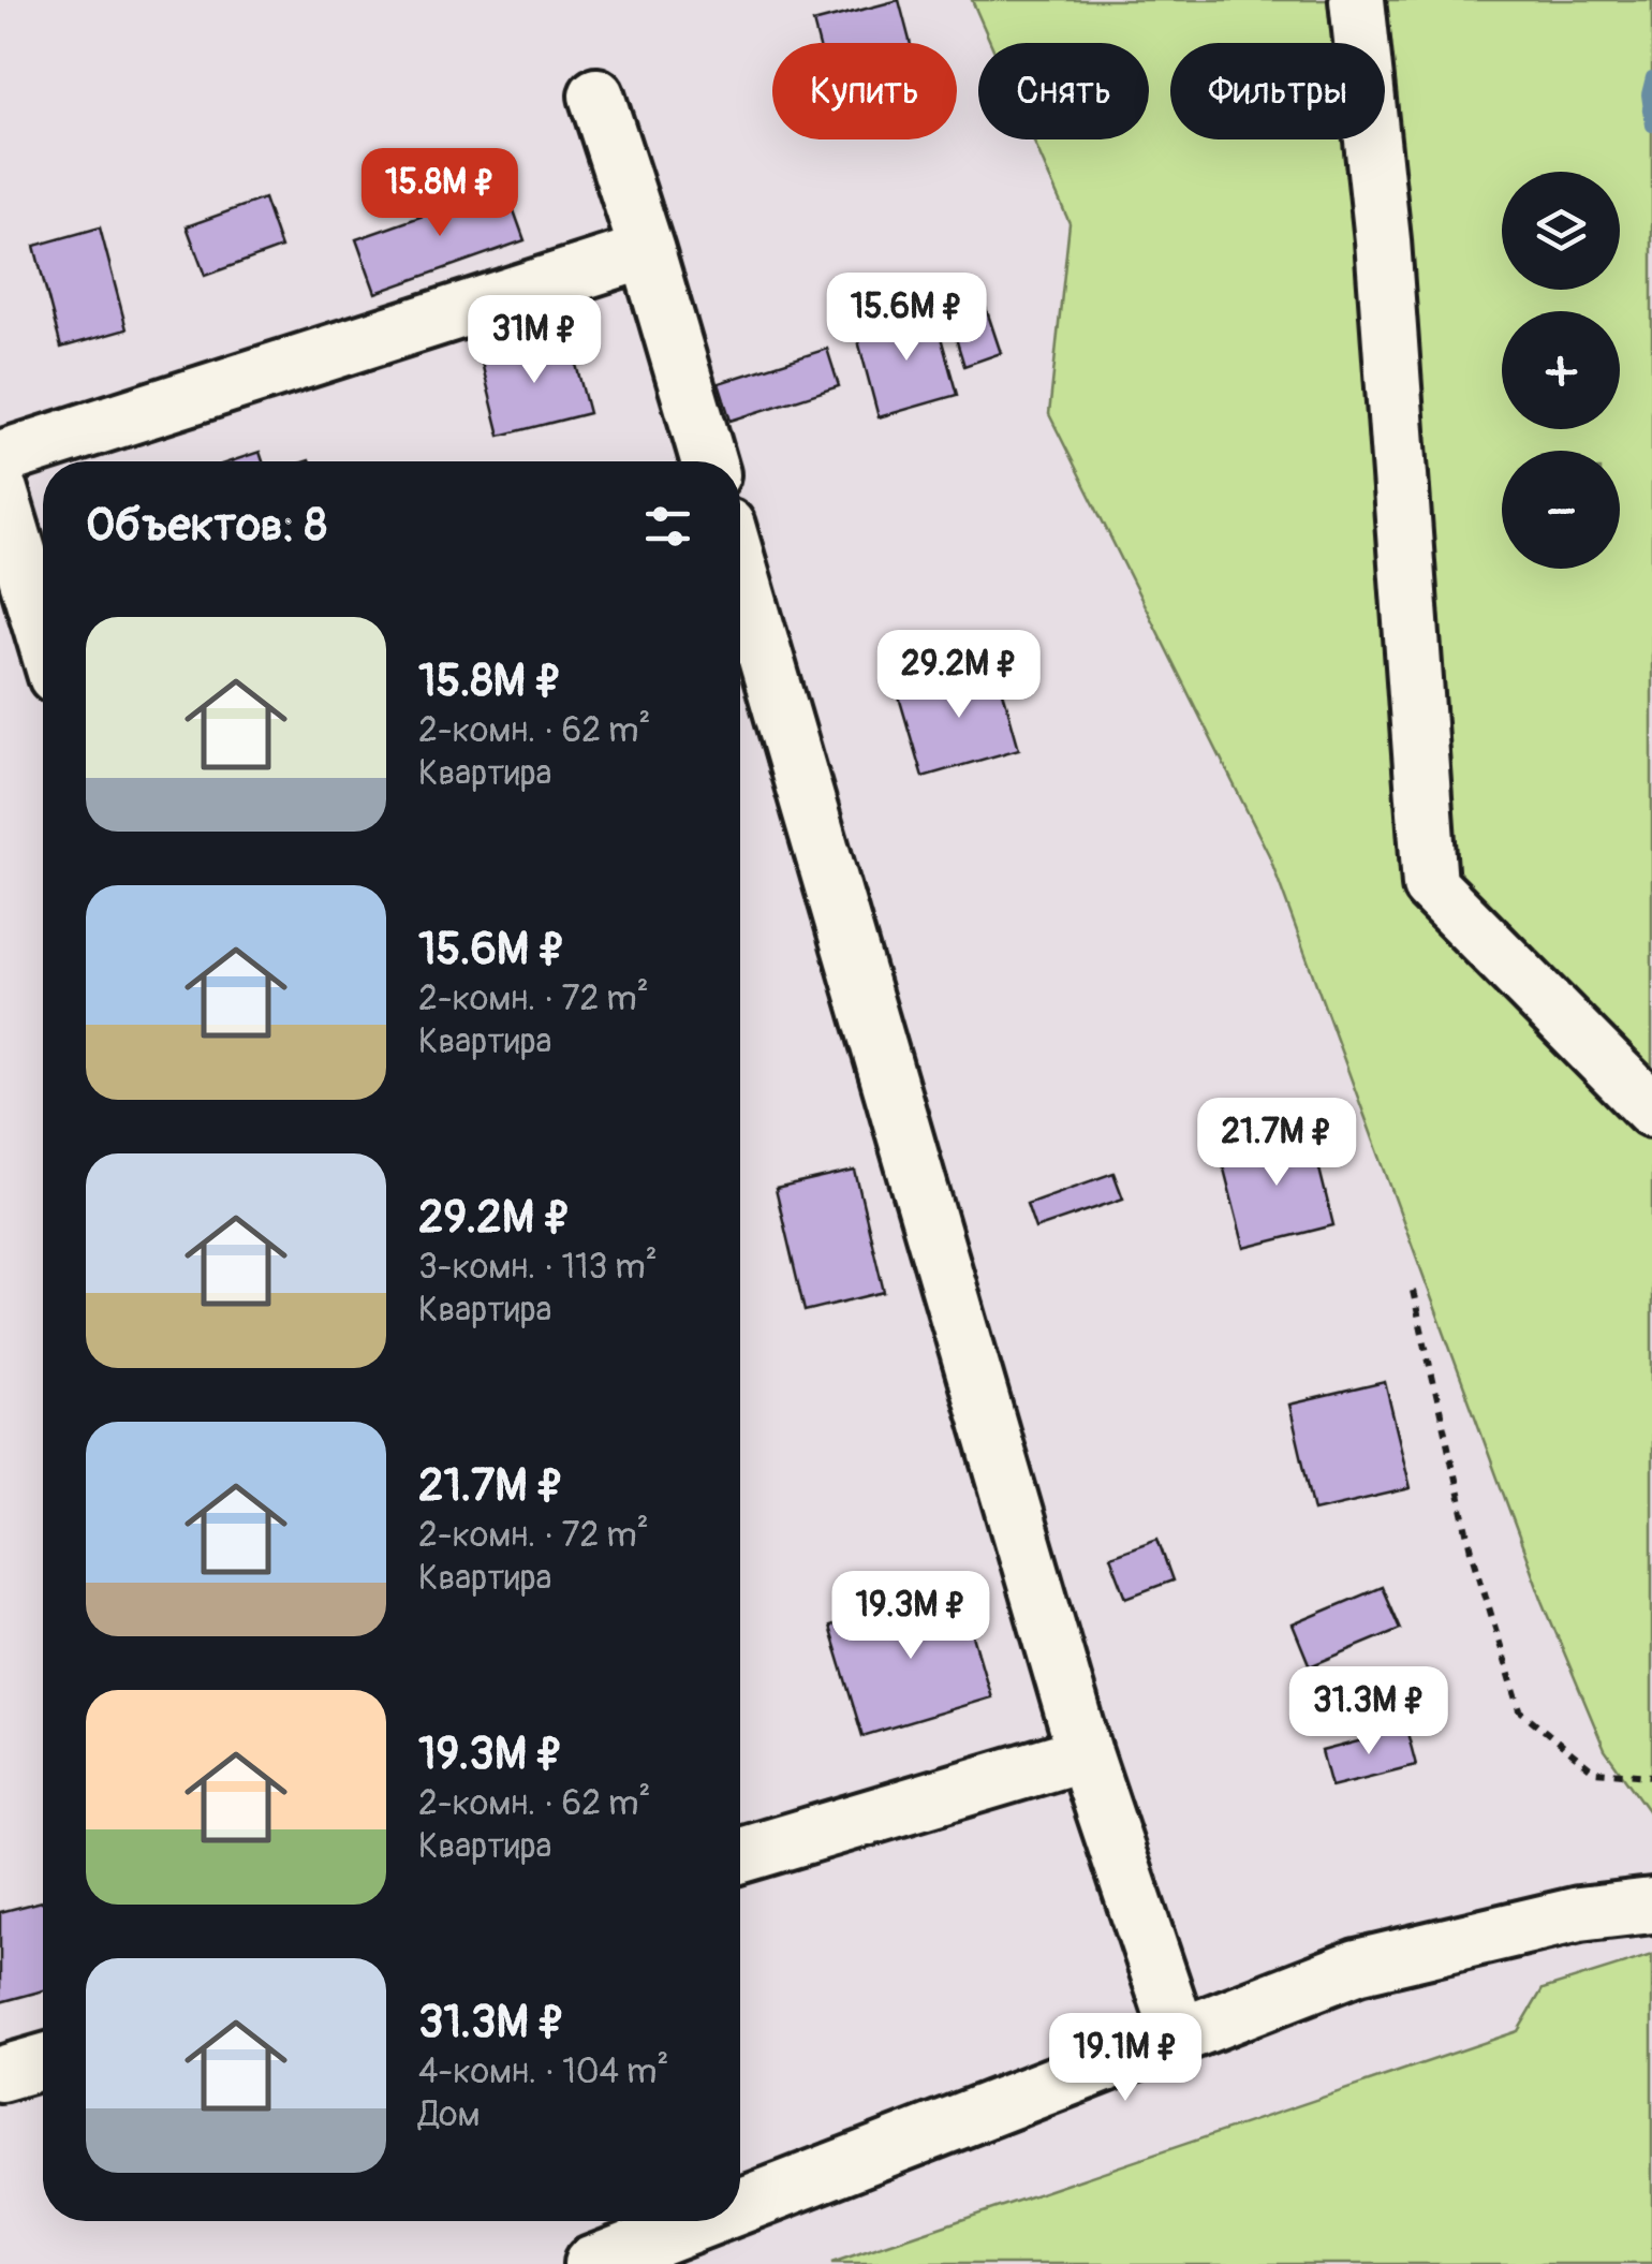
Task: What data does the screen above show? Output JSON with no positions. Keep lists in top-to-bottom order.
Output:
{
  "page": {
    "chip": ["Купить", "Снять", "Фильтры"],
    "price": [
      "15.8M ₽",
      "15.6M ₽",
      "31M ₽",
      "29.2M ₽",
      "21.7M ₽",
      "19.3M ₽",
      "31.3M ₽",
      "19.1M ₽"
    ],
    "map_buttons": ["+", "−"],
    "heading": "Объектов: 8",
    "list": [
      {
        "name": "15.8M ₽",
        "note": "2-комн. · 62 m² · Квартира"
      },
      {
        "name": "15.6M ₽",
        "note": "2-комн. · 72 m² · Квартира"
      },
      {
        "name": "29.2M ₽",
        "note": "3-комн. · 113 m² · Квартира"
      },
      {
        "name": "21.7M ₽",
        "note": "2-комн. · 72 m² · Квартира"
      },
      {
        "name": "19.3M ₽",
        "note": "2-комн. · 62 m² · Квартира"
      },
      {
        "name": "31.3M ₽",
        "note": "4-комн. · 104 m² · Дом"
      }
    ]
  }
}
